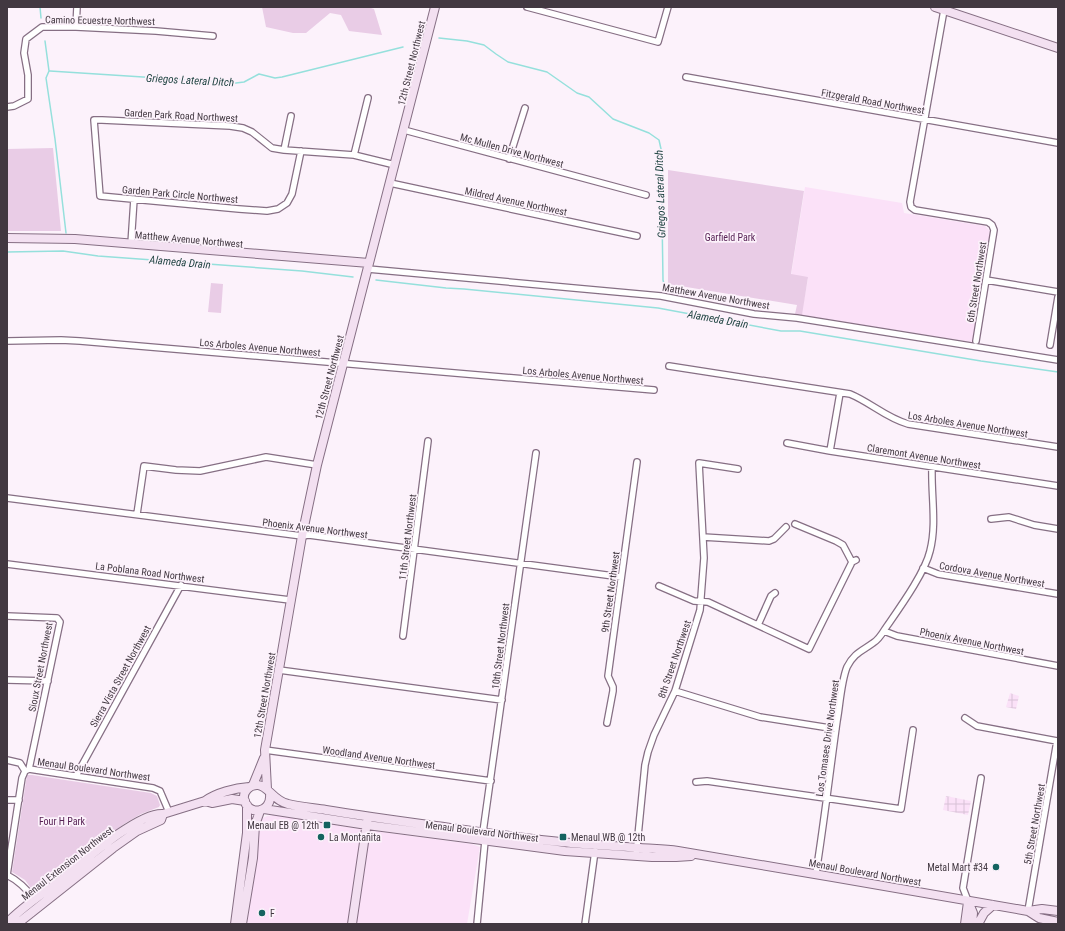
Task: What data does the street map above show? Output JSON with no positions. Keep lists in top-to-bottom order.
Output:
{
  "streets": {
    "main road": [
      "12th Street Northwest",
      "Matthew Avenue Northwest",
      "Menaul Boulevard Northwest",
      "Menaul Extension Northwest"
    ],
    "street": [
      "Camino Ecuestre Northwest",
      "Fitzgerald Road Northwest",
      "Garden Park Road Northwest",
      "Mc Mullen Drive Northwest",
      "Garden Park Circle Northwest",
      "Mildred Avenue Northwest",
      "6th Street Northwest",
      "Los Arboles Avenue Northwest",
      "Claremont Avenue Northwest",
      "Phoenix Avenue Northwest",
      "11th Street Northwest",
      "La Poblana Road Northwest",
      "Cordova Avenue Northwest",
      "9th Street Northwest",
      "10th Street Northwest",
      "8th Street Northwest",
      "Sioux Street Northwest",
      "Sierra Vista Street Northwest",
      "Los Tomases Drive Northwest",
      "Woodland Avenue Northwest",
      "5th Street Northwest"
    ]
  },
  "crossings": [
    ["12th Street Northwest", "Garden Park Road Northwest"],
    ["12th Street Northwest", "Mc Mullen Drive Northwest"],
    ["12th Street Northwest", "Mildred Avenue Northwest"],
    ["12th Street Northwest", "Matthew Avenue Northwest"],
    ["12th Street Northwest", "Los Arboles Avenue Northwest"],
    ["12th Street Northwest", "Phoenix Avenue Northwest"],
    ["12th Street Northwest", "La Poblana Road Northwest"],
    ["12th Street Northwest", "Woodland Avenue Northwest"],
    ["12th Street Northwest", "Menaul Boulevard Northwest"],
    ["Fitzgerald Road Northwest", "6th Street Northwest"],
    ["Garden Park Road Northwest", "Garden Park Circle Northwest"],
    ["Claremont Avenue Northwest", "Los Tomases Drive Northwest"],
    ["Phoenix Avenue Northwest", "11th Street Northwest"],
    ["Phoenix Avenue Northwest", "9th Street Northwest"],
    ["Phoenix Avenue Northwest", "10th Street Northwest"],
    ["Phoenix Avenue Northwest", "Los Tomases Drive Northwest"],
    ["La Poblana Road Northwest", "Sierra Vista Street Northwest"],
    ["Cordova Avenue Northwest", "Los Tomases Drive Northwest"],
    ["10th Street Northwest", "Woodland Avenue Northwest"],
    ["10th Street Northwest", "Menaul Boulevard Northwest"],
    ["8th Street Northwest", "Menaul Boulevard Northwest"],
    ["Sioux Street Northwest", "Menaul Boulevard Northwest"],
    ["Sierra Vista Street Northwest", "Menaul Boulevard Northwest"],
    ["Los Tomases Drive Northwest", "Menaul Boulevard Northwest"],
    ["Menaul Boulevard Northwest", "5th Street Northwest"],
    ["Menaul Boulevard Northwest", "Menaul Extension Northwest"]
  ],
  "water": ["Griegos Lateral Ditch", "Alameda Drain"],
  "parks": ["Garfield Park", "Four H Park"],
  "places": {
    "transit": ["Menaul EB @ 12th", "Menaul WB @ 12th"],
    "other": ["La Montañita", "Metal Mart #34", "F"]
  }
}
